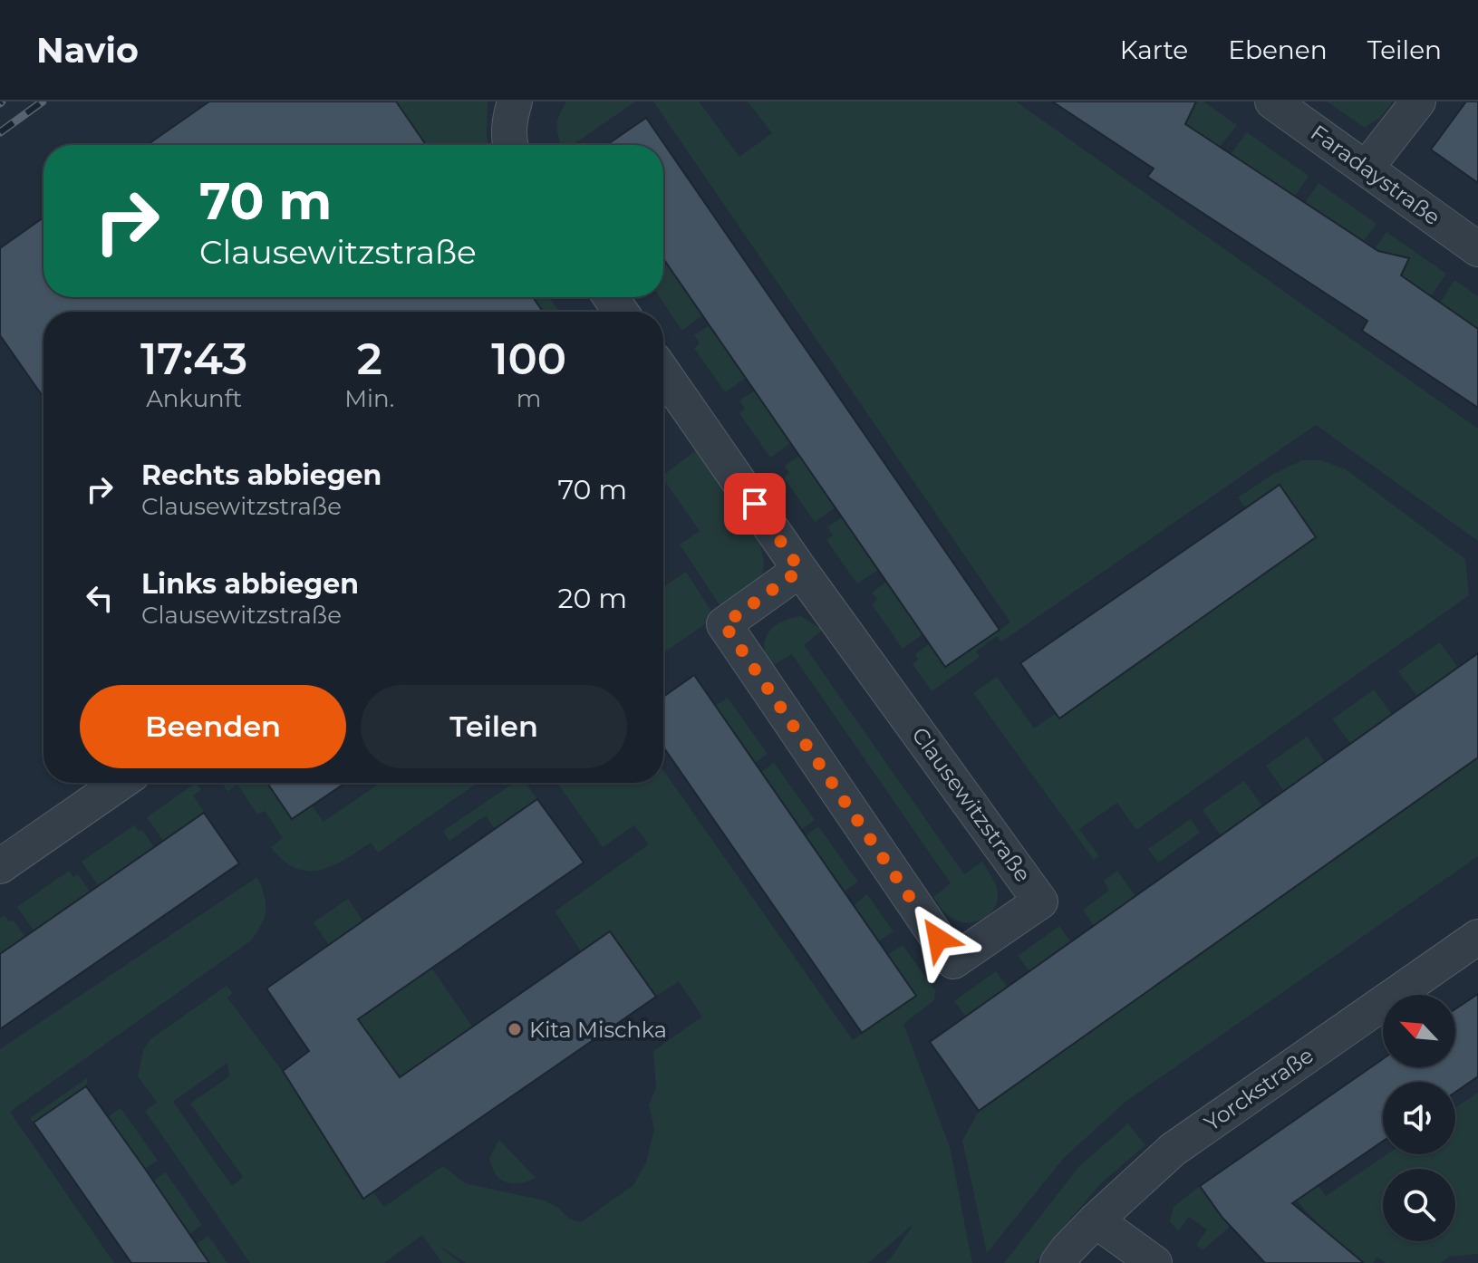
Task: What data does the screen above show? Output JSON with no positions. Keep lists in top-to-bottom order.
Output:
{
  "streets": {
    "street": ["Faradaystraße", "Clausewitzstraße", "Yorckstraße"]
  },
  "places": ["Kita Mischka"],
  "north": "top left",
  "page": {
    "header": "Navio",
    "nav": ["Karte", "Ebenen", "Teilen"],
    "turn": ["70 m", "Clausewitzstraße"],
    "eta": [
      "17:43",
      "Ankunft",
      "2",
      "Min.",
      "100",
      "m"
    ],
    "list": [
      {
        "name": "Rechts abbiegen",
        "note": "Clausewitzstraße",
        "value": "70 m"
      },
      {
        "name": "Links abbiegen",
        "note": "Clausewitzstraße",
        "value": "20 m"
      }
    ],
    "buttons": ["Beenden", "Teilen"]
  }
}
